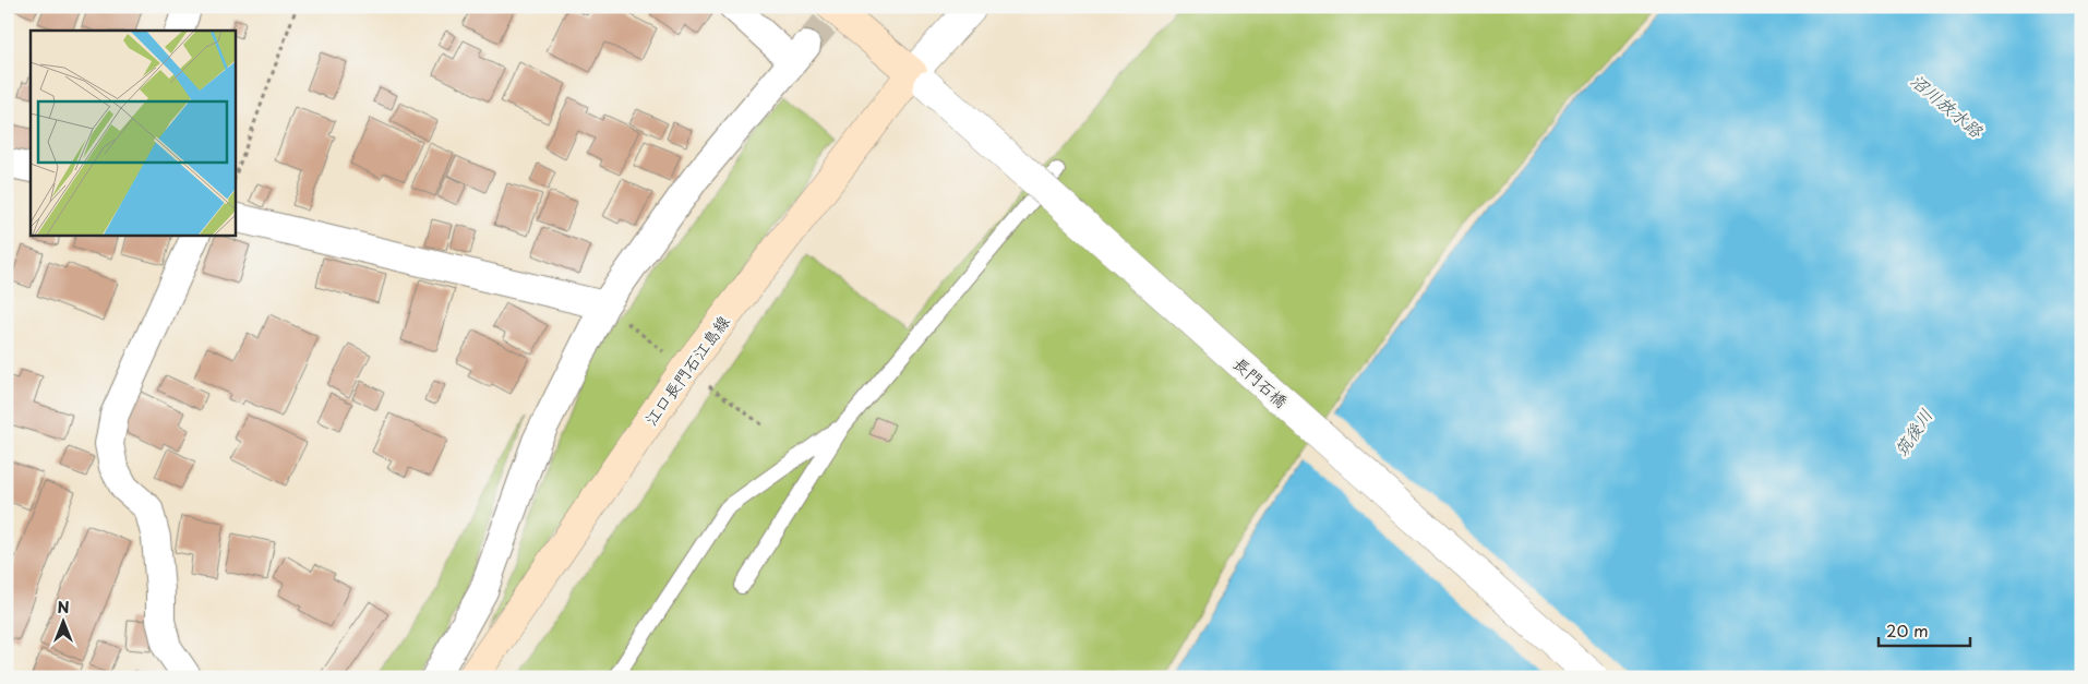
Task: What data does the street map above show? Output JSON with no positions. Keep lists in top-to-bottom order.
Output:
{
  "streets": {
    "main road": ["江口長門石江島線"],
    "street": ["長門石橋"]
  },
  "crossings": [
    ["江口長門石江島線", "長門石橋"]
  ],
  "water": ["沼川放水路", "筑後川"],
  "scale_bar": "20 m",
  "north": "top"
}
